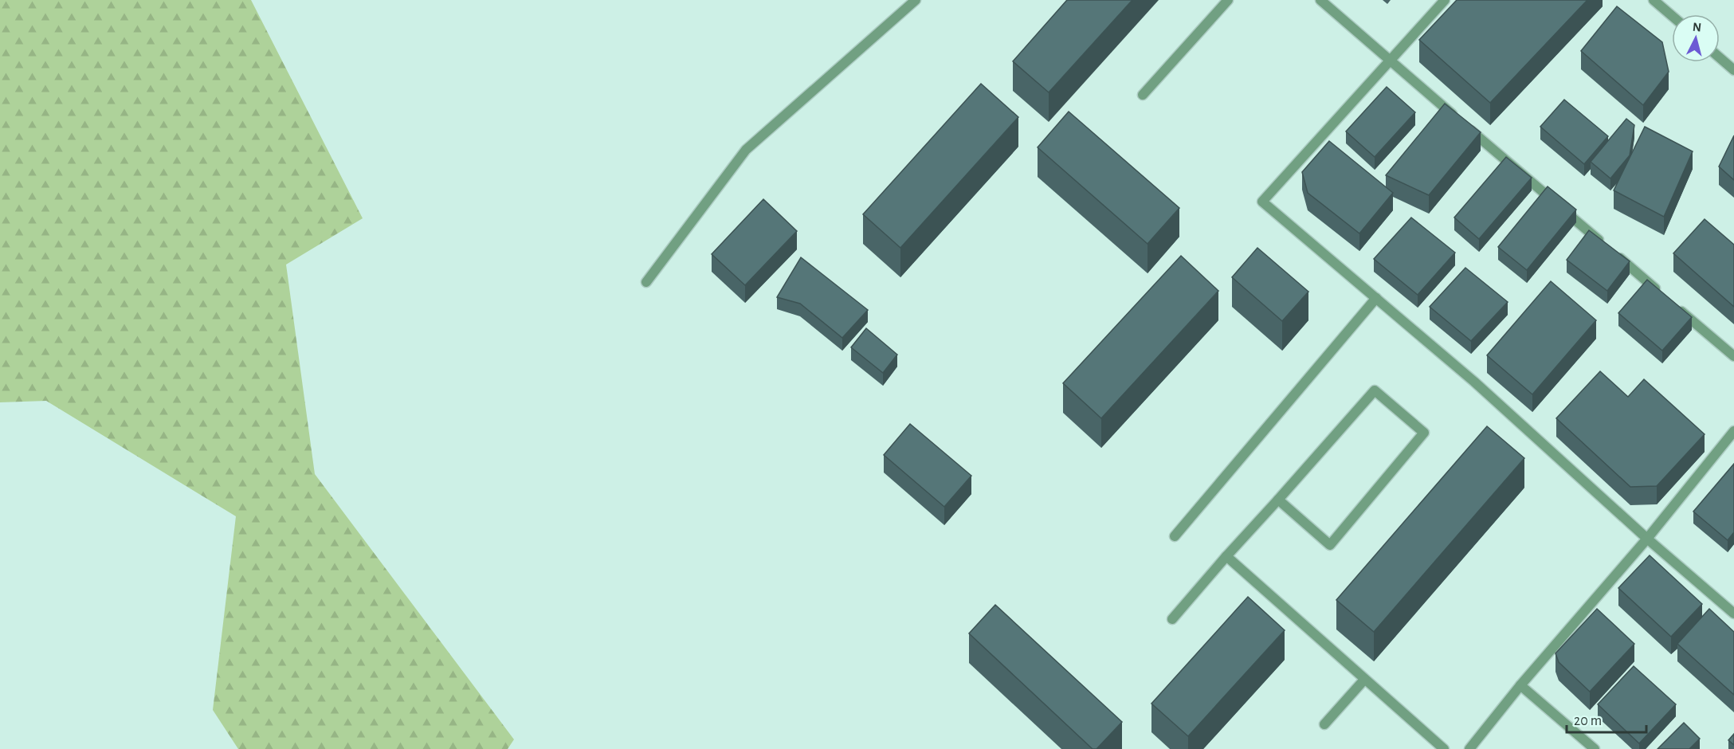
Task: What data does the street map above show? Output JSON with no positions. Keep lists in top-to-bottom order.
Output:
{
  "scale_bar": "20 m",
  "north": "top"
}
